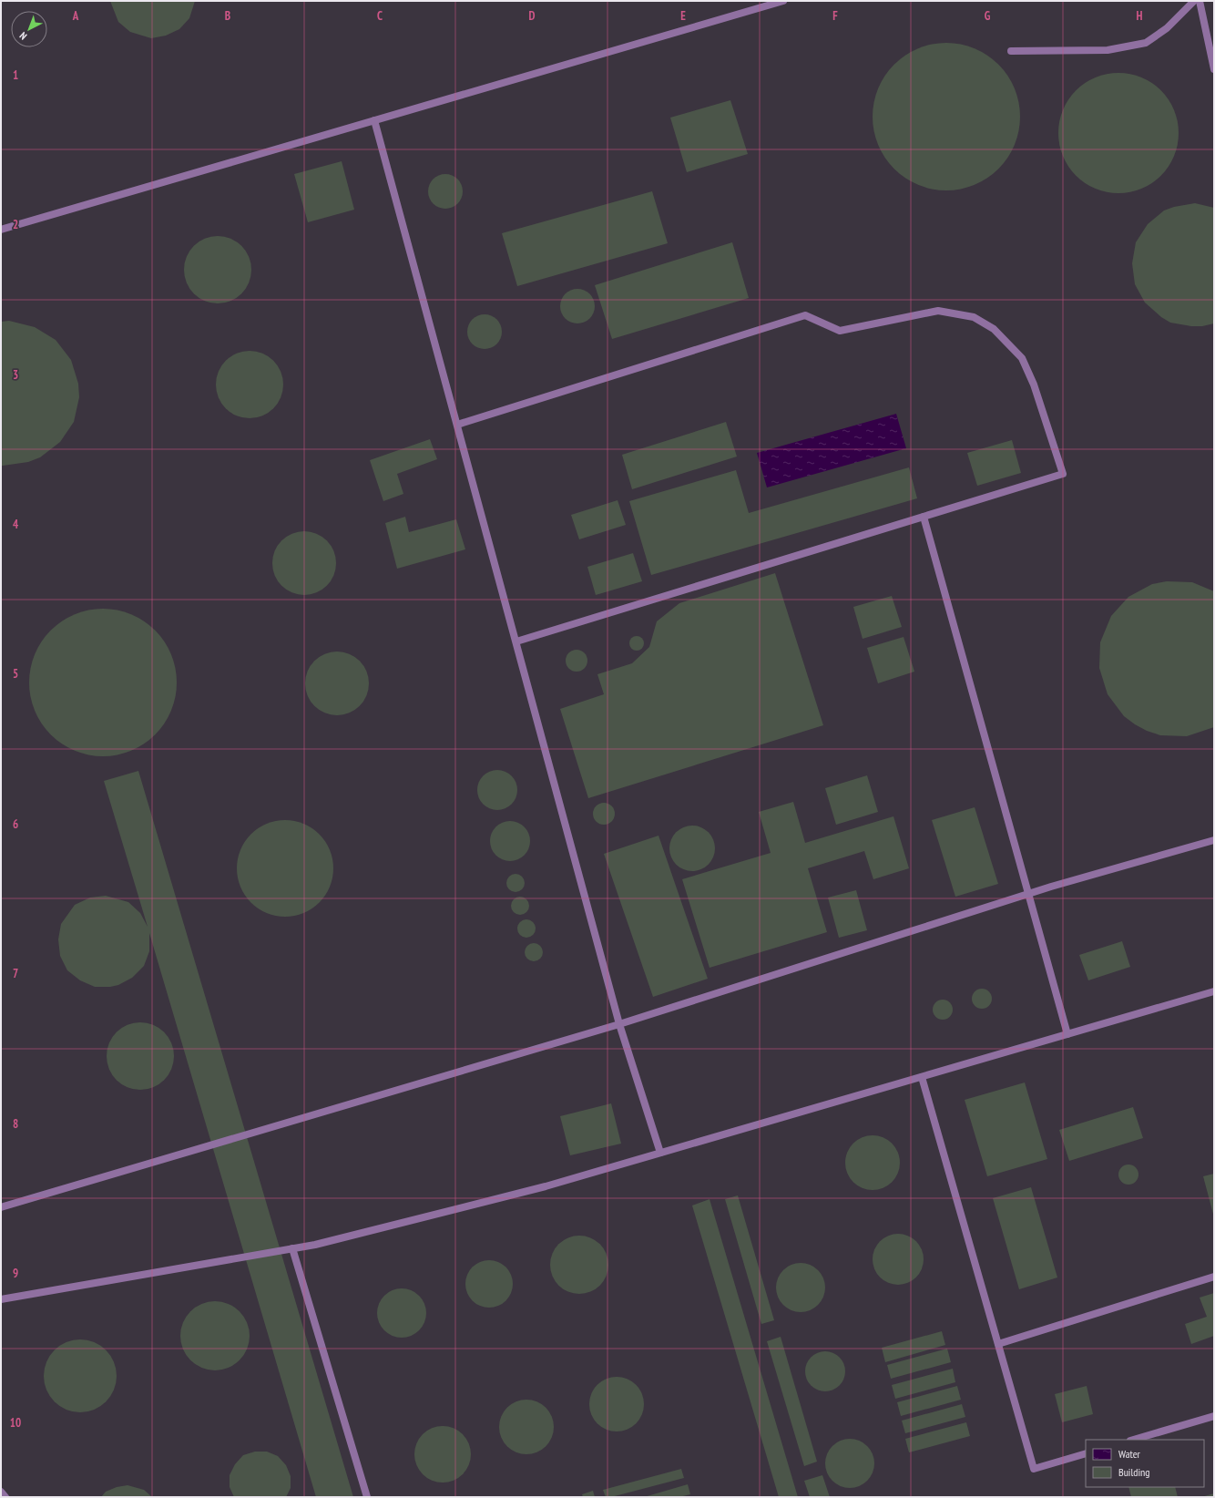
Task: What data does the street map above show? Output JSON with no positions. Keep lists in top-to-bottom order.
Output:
{
  "legend": ["Water", "Building"],
  "north": "bottom left",
  "grid": {
    "columns": [
      "A",
      "B",
      "C",
      "D",
      "E",
      "F",
      "G",
      "H"
    ],
    "rows": [
      "1",
      "2",
      "3",
      "4",
      "5",
      "6",
      "7",
      "8",
      "9",
      "10"
    ]
  }
}
